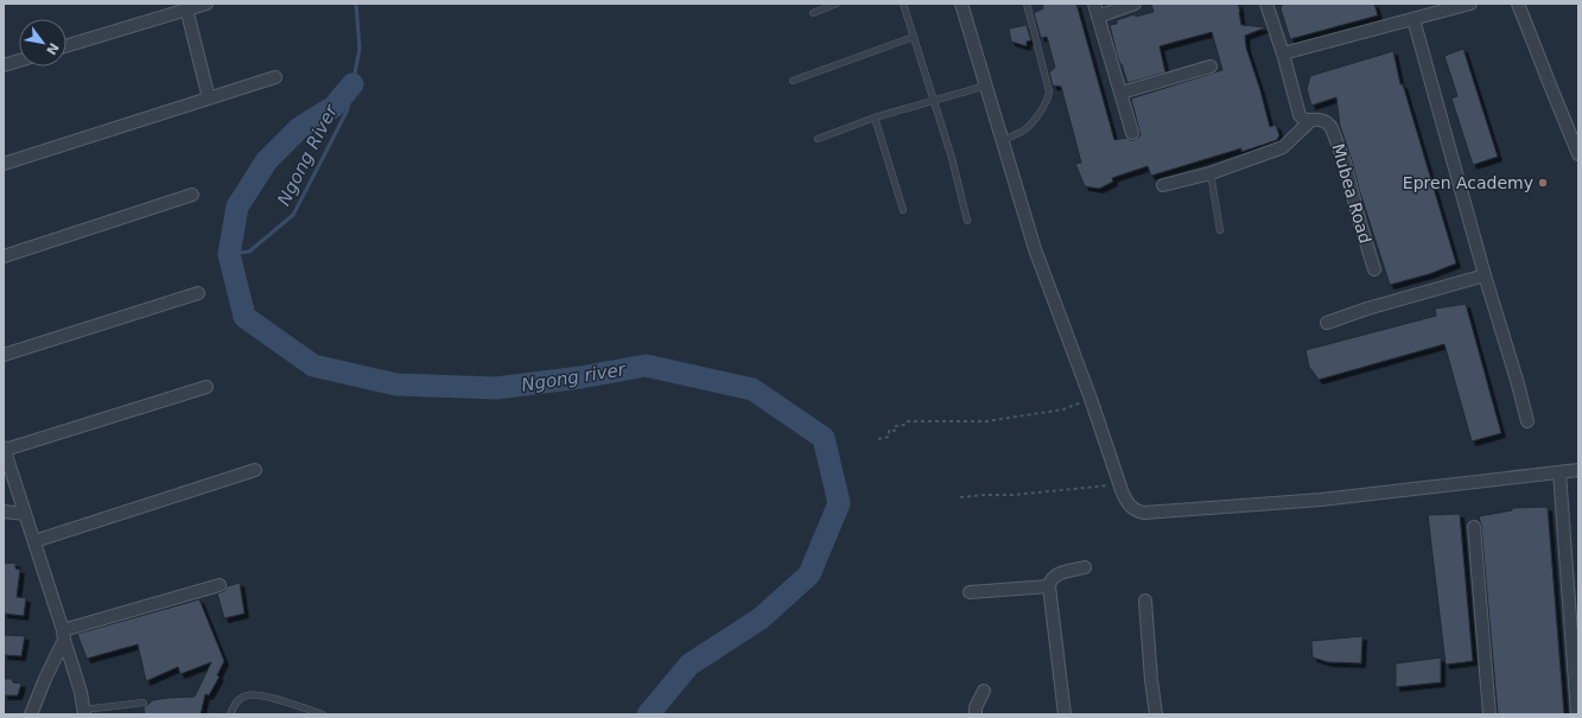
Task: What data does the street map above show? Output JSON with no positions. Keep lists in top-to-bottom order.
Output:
{
  "streets": {
    "street": ["Mubea Road"]
  },
  "water": ["Ngong River", "Ngong river"],
  "places": ["Epren Academy"],
  "north": "bottom right"
}
